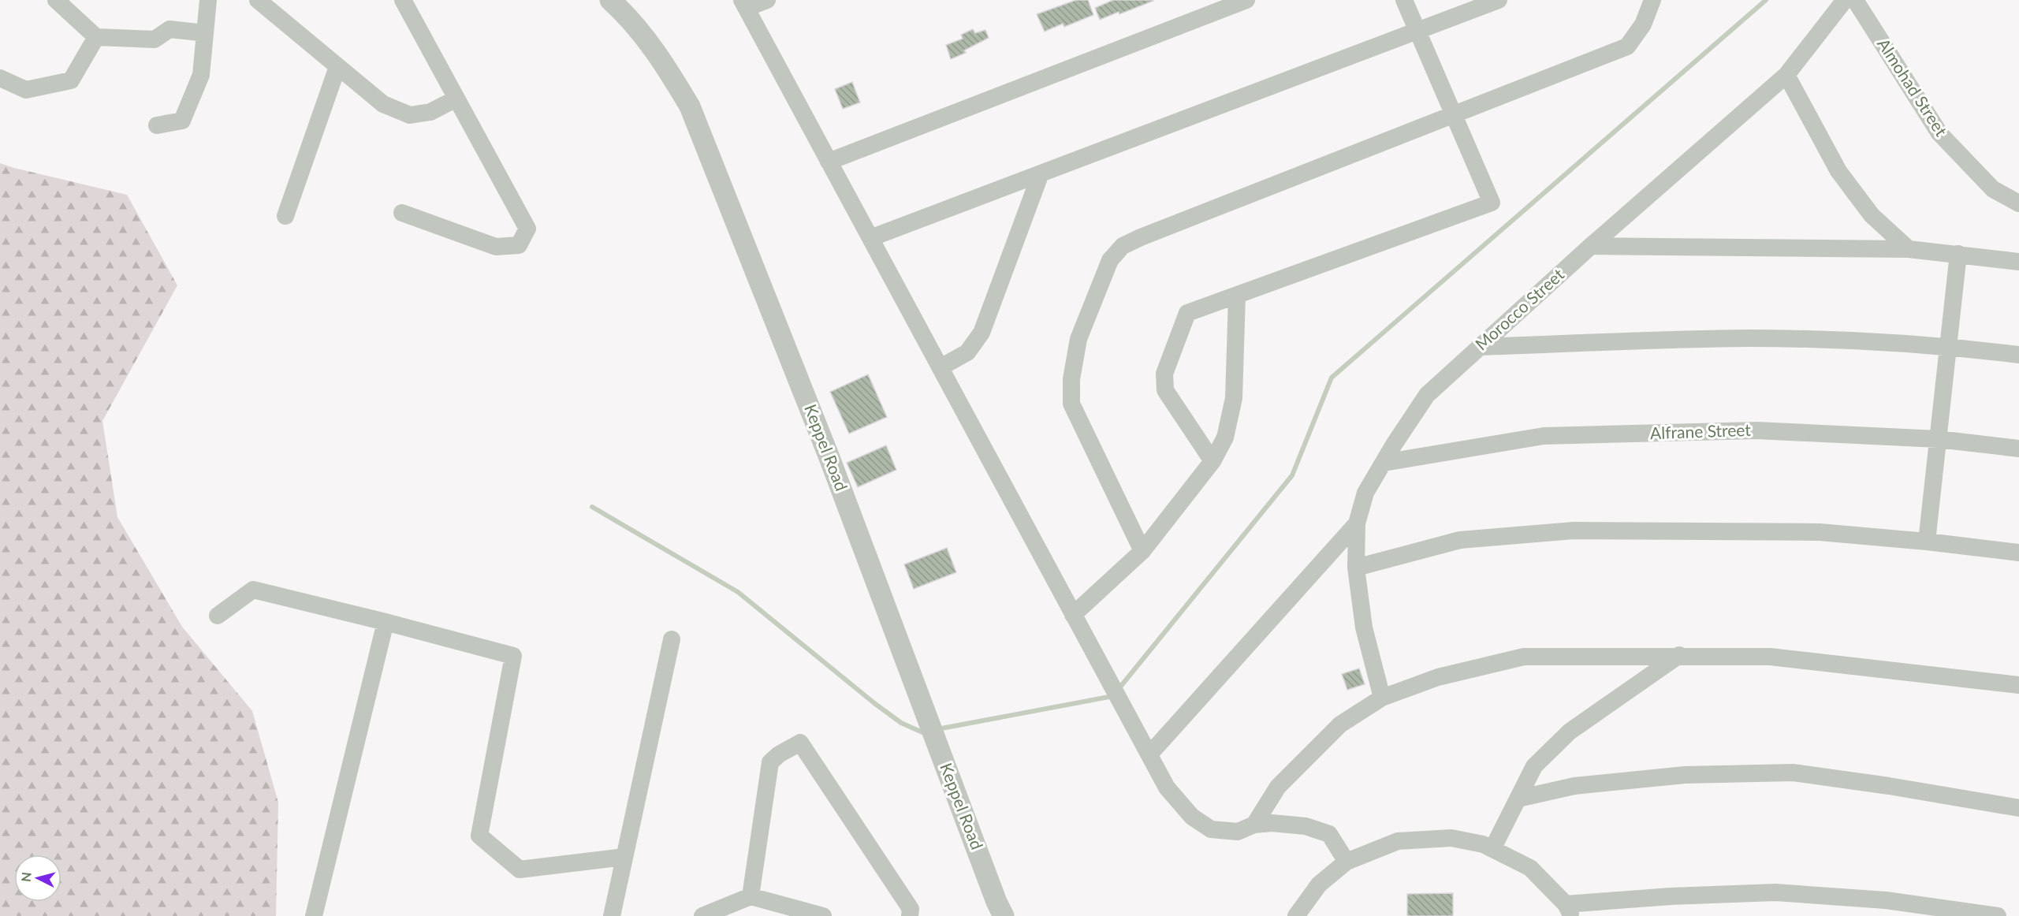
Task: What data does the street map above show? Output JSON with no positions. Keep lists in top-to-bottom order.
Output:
{
  "streets": {
    "street": [
      "Almohad Street",
      "Morocco Street",
      "Alfrane Street",
      "Keppel Road"
    ]
  },
  "crossings": [
    ["Morocco Street", "Alfrane Street"]
  ],
  "north": "left"
}
